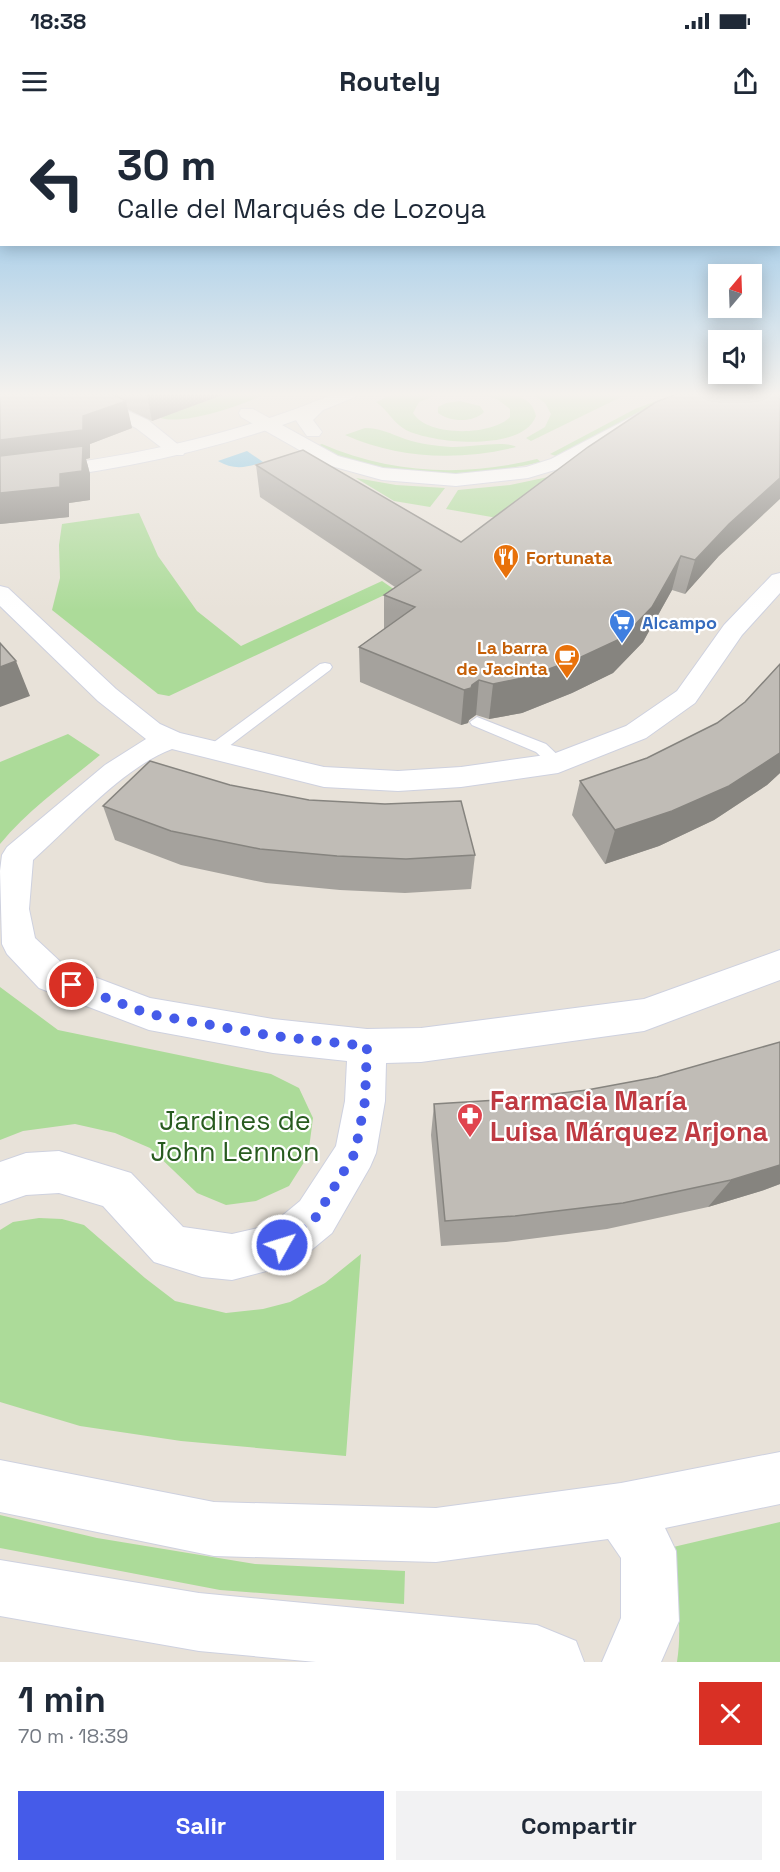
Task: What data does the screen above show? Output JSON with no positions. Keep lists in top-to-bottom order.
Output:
{
  "parks": ["Jardines de John Lennon"],
  "places": {
    "restaurant": ["Fortunata"],
    "supermarket": ["Alcampo"],
    "cafe": ["La barra de Jacinta"],
    "pharmacy": ["Farmacia María Luisa Márquez Arjona"]
  },
  "north": "top",
  "page": {
    "status": "18:38",
    "header": "Routely",
    "turn": ["30 m", "Calle del Marqués de Lozoya"],
    "heading": ["1 min", "70 m · 18:39"],
    "buttons": ["Salir", "Compartir"]
  }
}
